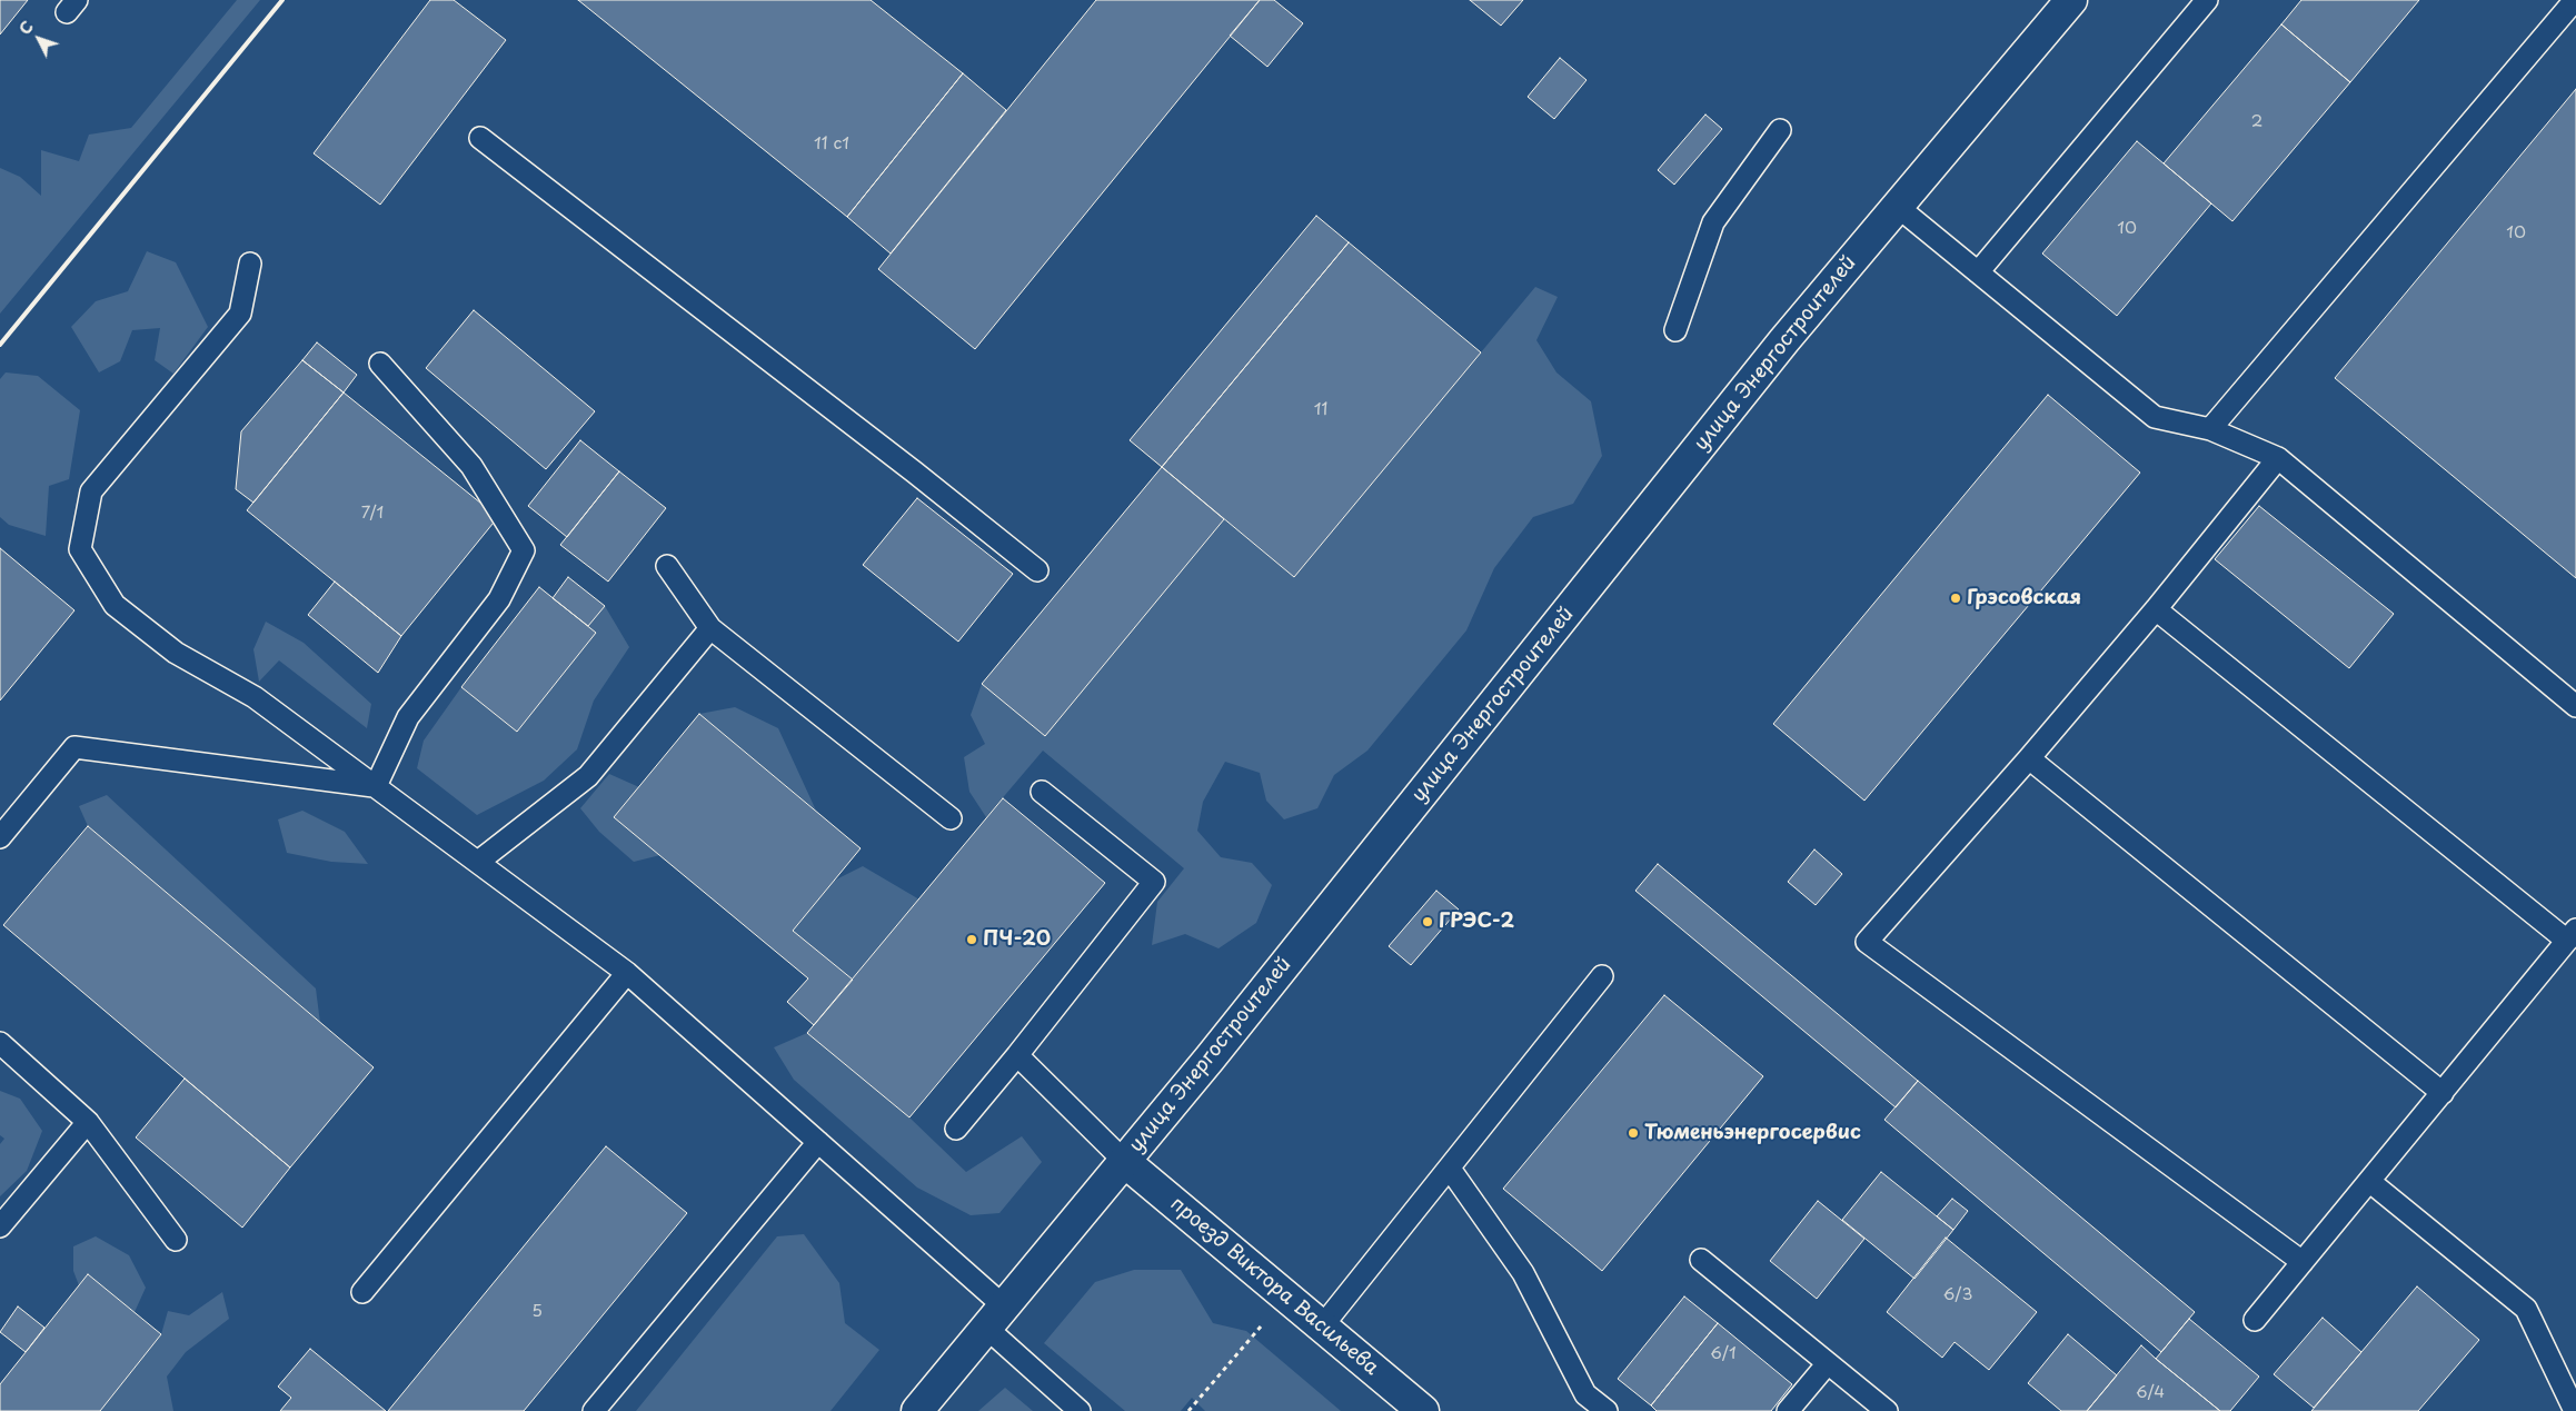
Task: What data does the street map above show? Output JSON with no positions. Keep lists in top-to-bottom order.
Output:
{
  "streets": {
    "main road": ["улица Энергостроителей", "проезд Виктора Васильева"]
  },
  "crossings": [
    ["улица Энергостроителей", "проезд Виктора Васильева"]
  ],
  "places": [
    "Грэсовская",
    "ГРЭС-2",
    "ПЧ-20",
    "Тюменьэнергосервис"
  ],
  "house_numbers": [
    "2",
    "11 с1",
    "10",
    "10",
    "11",
    "7/1",
    "6/3",
    "5",
    "6/1",
    "6/4"
  ],
  "north": "top left"
}
